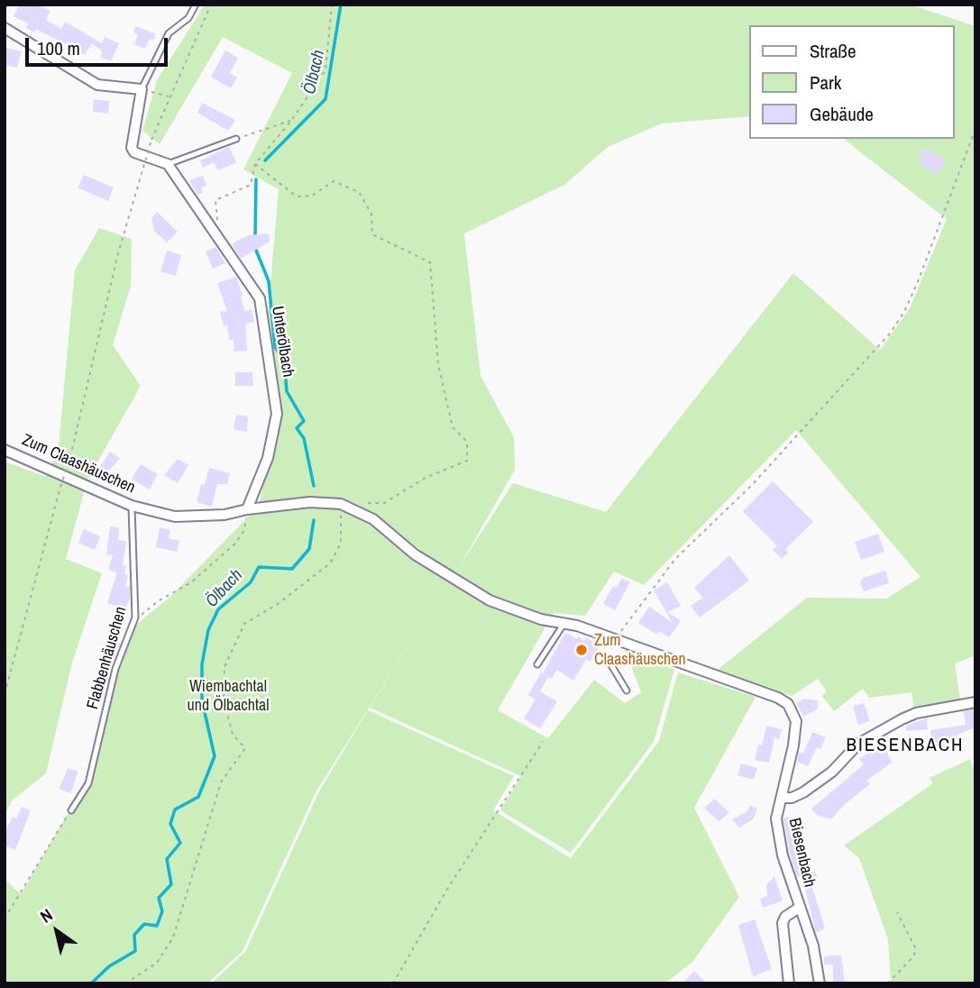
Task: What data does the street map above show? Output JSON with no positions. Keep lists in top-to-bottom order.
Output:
{
  "streets": {
    "street": ["Unterölbach", "Zum Claashäuschen", "Biesenbach"],
    "lane": ["Flabbenhäuschen"]
  },
  "crossings": [
    ["Unterölbach", "Zum Claashäuschen"],
    ["Zum Claashäuschen", "Flabbenhäuschen"],
    ["Zum Claashäuschen", "Biesenbach"]
  ],
  "districts": ["BIESENBACH"],
  "water": ["Ölbach"],
  "parks": ["Wiembachtal und Ölbachtal"],
  "places": ["Zum Claashäuschen"],
  "legend": ["Straße", "Park", "Gebäude"],
  "scale_bar": "100 m",
  "north": "top left"
}
